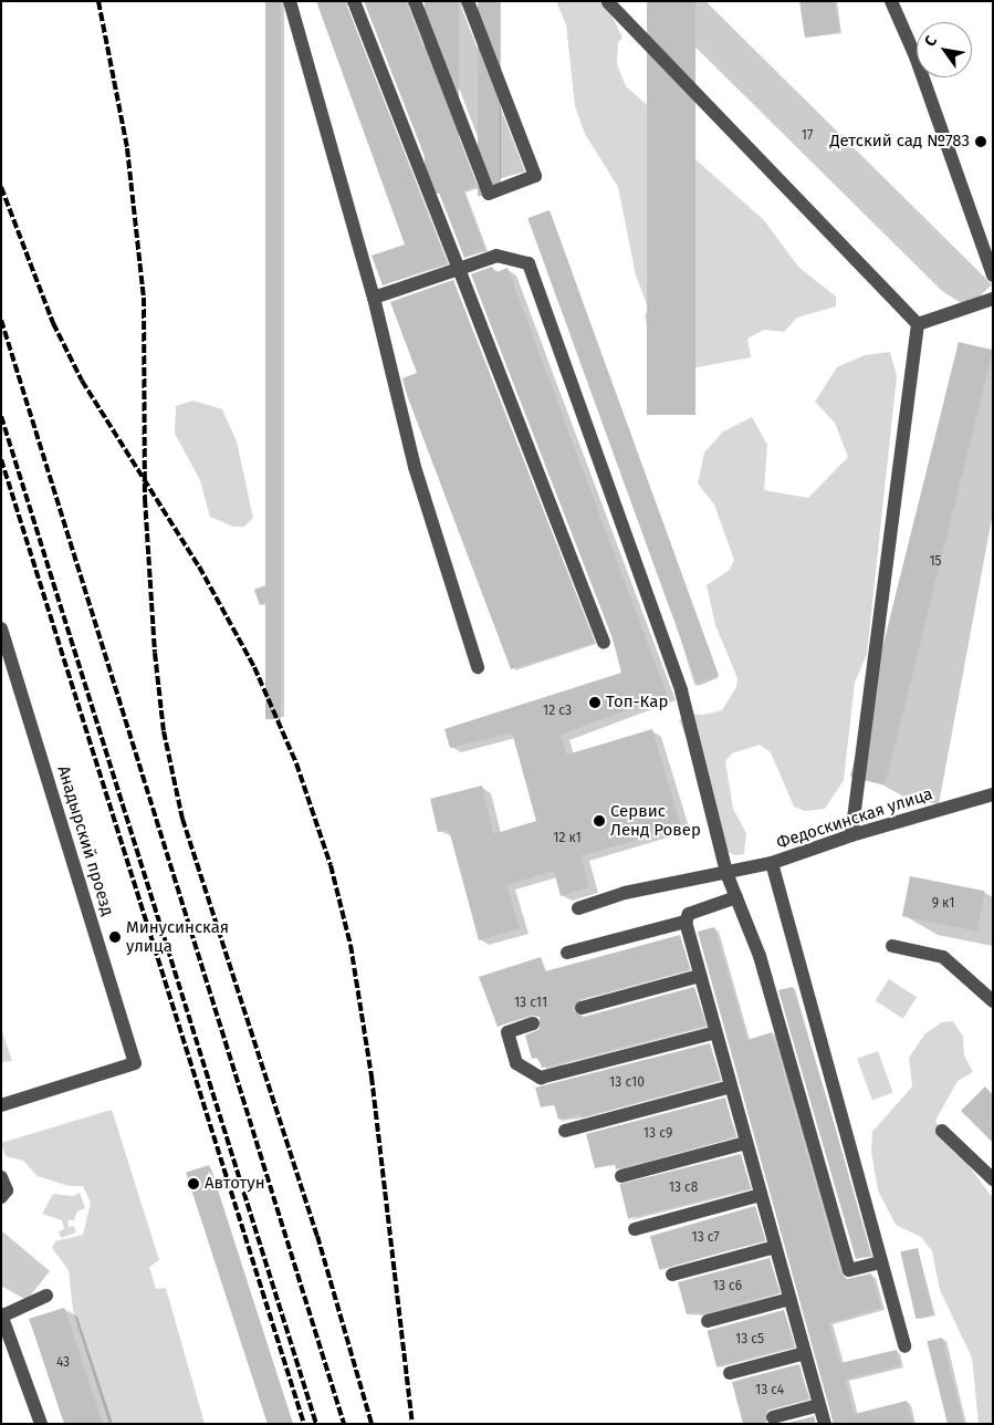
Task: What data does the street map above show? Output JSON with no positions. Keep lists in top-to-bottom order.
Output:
{
  "streets": {
    "street": ["Федоскинская улица", "Анадырский проезд"]
  },
  "places": [
    "Детский сад №783",
    "Топ-Кар",
    "Сервис Ленд Ровер",
    "Минусинская улица",
    "Автотун"
  ],
  "house_numbers": [
    "17",
    "15",
    "12 с3",
    "12 к1",
    "9 к1",
    "13 с11",
    "13 с10",
    "13 с9",
    "13 с8",
    "13 с7",
    "13 с6",
    "13 с5",
    "43",
    "13 с4"
  ],
  "north": "top left"
}
